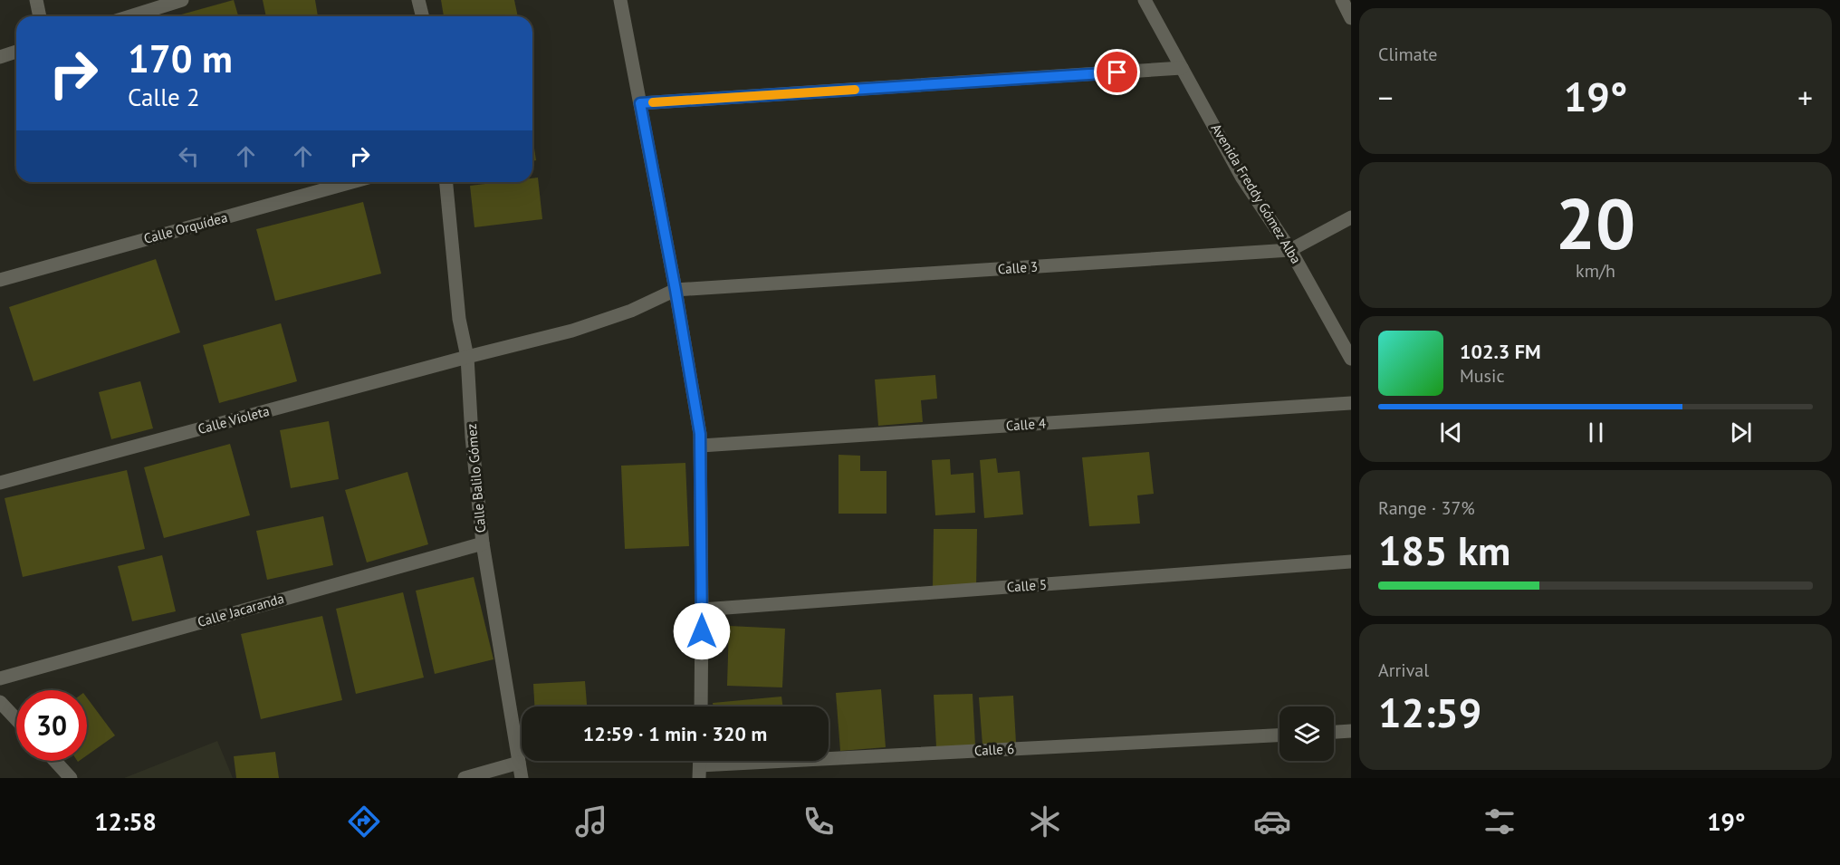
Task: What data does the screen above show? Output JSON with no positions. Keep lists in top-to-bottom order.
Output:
{
  "streets": {
    "street": [
      "Avenida Freddy Gómez Alba",
      "Calle Orquídea",
      "Calle 3",
      "Calle Violeta",
      "Calle 4",
      "Calle Balilo Gómez",
      "Calle 5",
      "Calle Jacaranda",
      "Calle 6"
    ]
  },
  "crossings": [
    ["Avenida Freddy Gómez Alba", "Calle 3"],
    ["Calle 3", "Calle Violeta"],
    ["Calle Violeta", "Calle Balilo Gómez"],
    ["Calle Balilo Gómez", "Calle Jacaranda"]
  ],
  "page": {
    "tile": [
      "Climate",
      ["20", "km/h"],
      ["Range · 37%", "185 km"],
      ["Arrival", "12:59"]
    ],
    "turn": ["170 m", "Calle 2"],
    "heat": ["−", "19°", "+"],
    "song": ["102.3 FM", "Music"],
    "limit": "30",
    "trip": "12:59 · 1 min · 320 m",
    "tabs": ["12:58", "19°"]
  }
}
